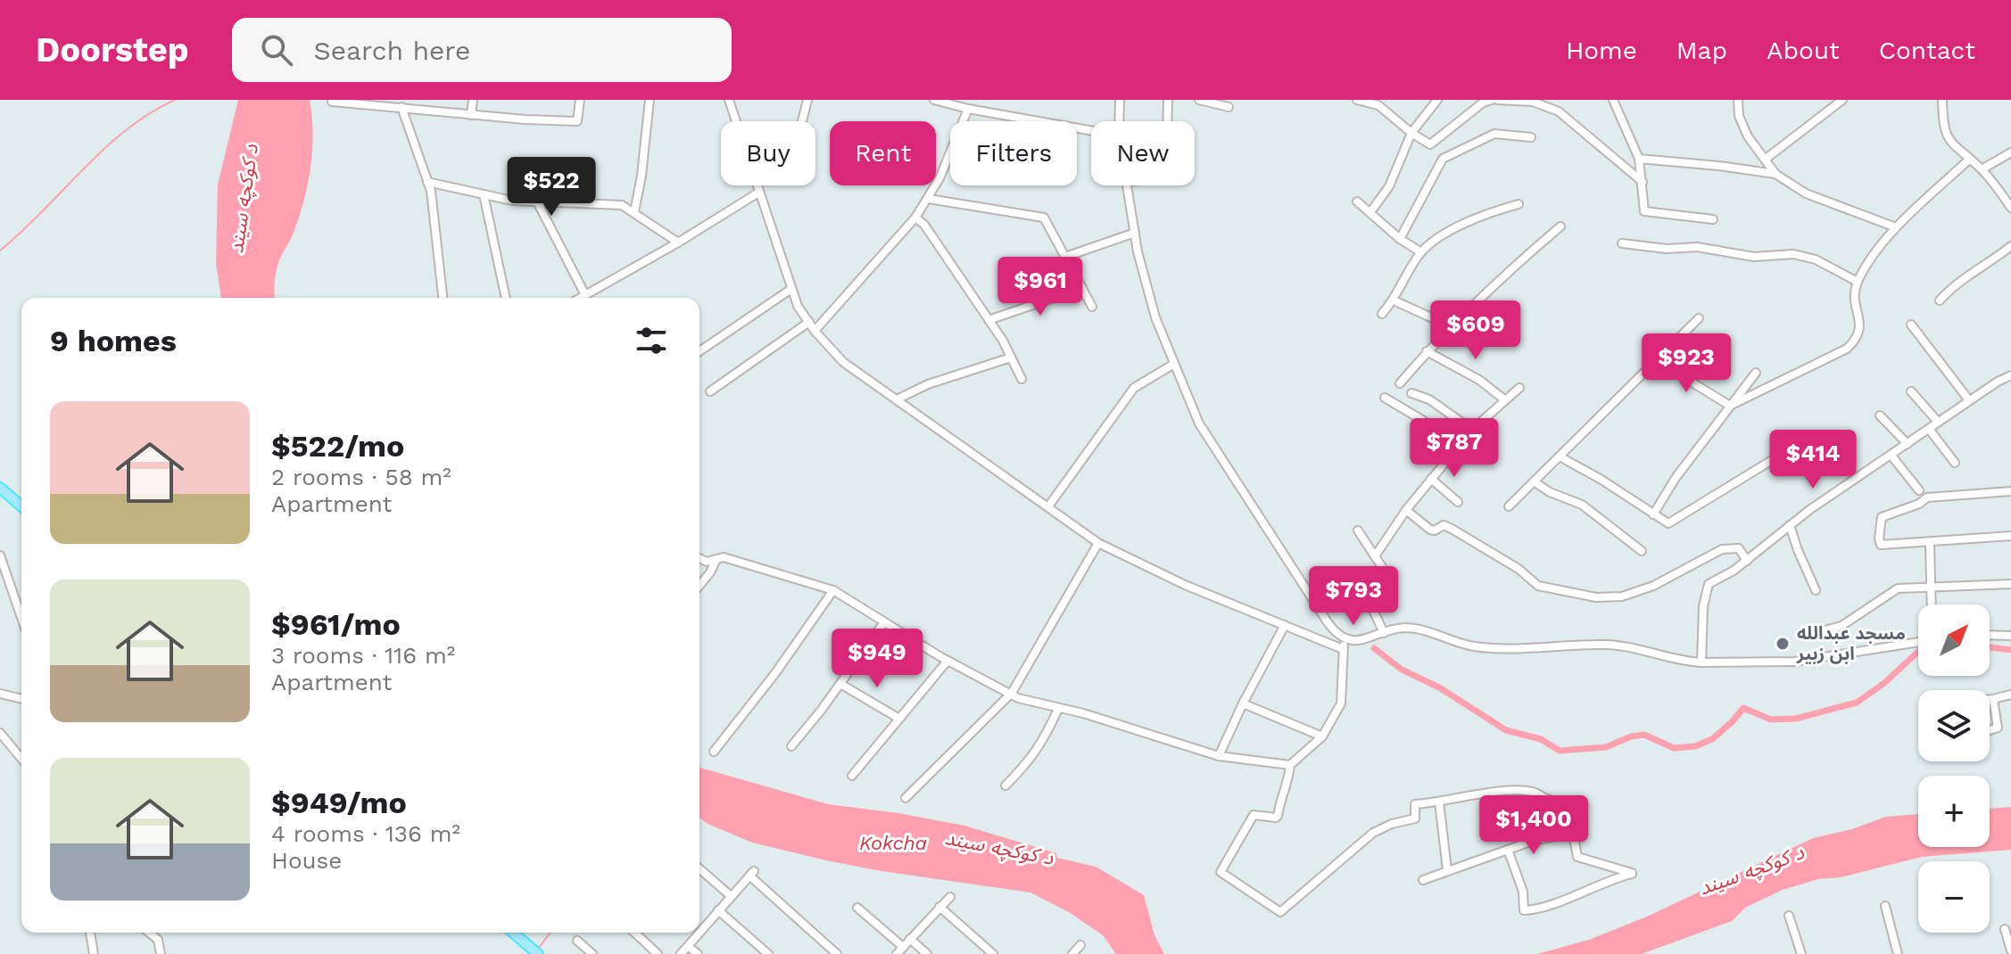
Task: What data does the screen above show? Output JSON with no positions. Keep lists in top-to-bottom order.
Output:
{
  "water": ["د کوکچه سیند", "Kokcha"],
  "places": ["مسجد عبدالله ابن زبیر"],
  "north": "top right",
  "page": {
    "header": "Doorstep",
    "search": "Search here",
    "nav": [
      "Home",
      "Map",
      "About",
      "Contact"
    ],
    "chip": [
      "Buy",
      "Rent",
      "Filters",
      "New"
    ],
    "price": [
      "$522",
      "$961",
      "$609",
      "$923",
      "$787",
      "$414",
      "$793",
      "$949",
      "$1,400"
    ],
    "heading": "9 homes",
    "list": [
      {
        "name": "$522/mo",
        "note": "2 rooms · 58 m² · Apartment"
      },
      {
        "name": "$961/mo",
        "note": "3 rooms · 116 m² · Apartment"
      },
      {
        "name": "$949/mo",
        "note": "4 rooms · 136 m² · House"
      }
    ],
    "map_buttons": ["+", "−"]
  }
}
